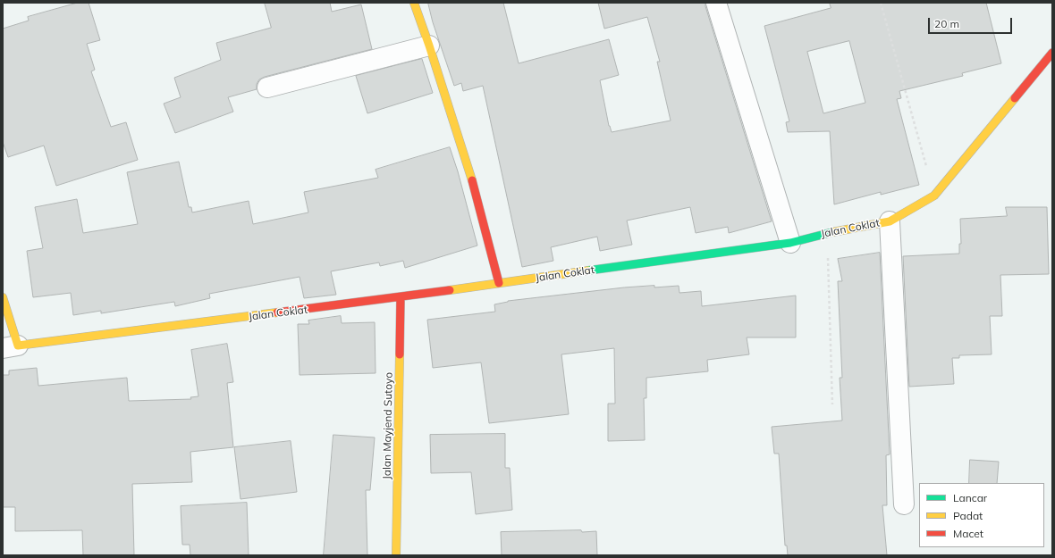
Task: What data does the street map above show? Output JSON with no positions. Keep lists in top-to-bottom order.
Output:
{
  "streets": {
    "street": ["Jalan Coklat", "Jalan Mayjend Sutoyo"]
  },
  "crossings": [
    ["Jalan Coklat", "Jalan Mayjend Sutoyo"]
  ],
  "legend": ["Lancar", "Padat", "Macet"],
  "scale_bar": "20 m"
}
